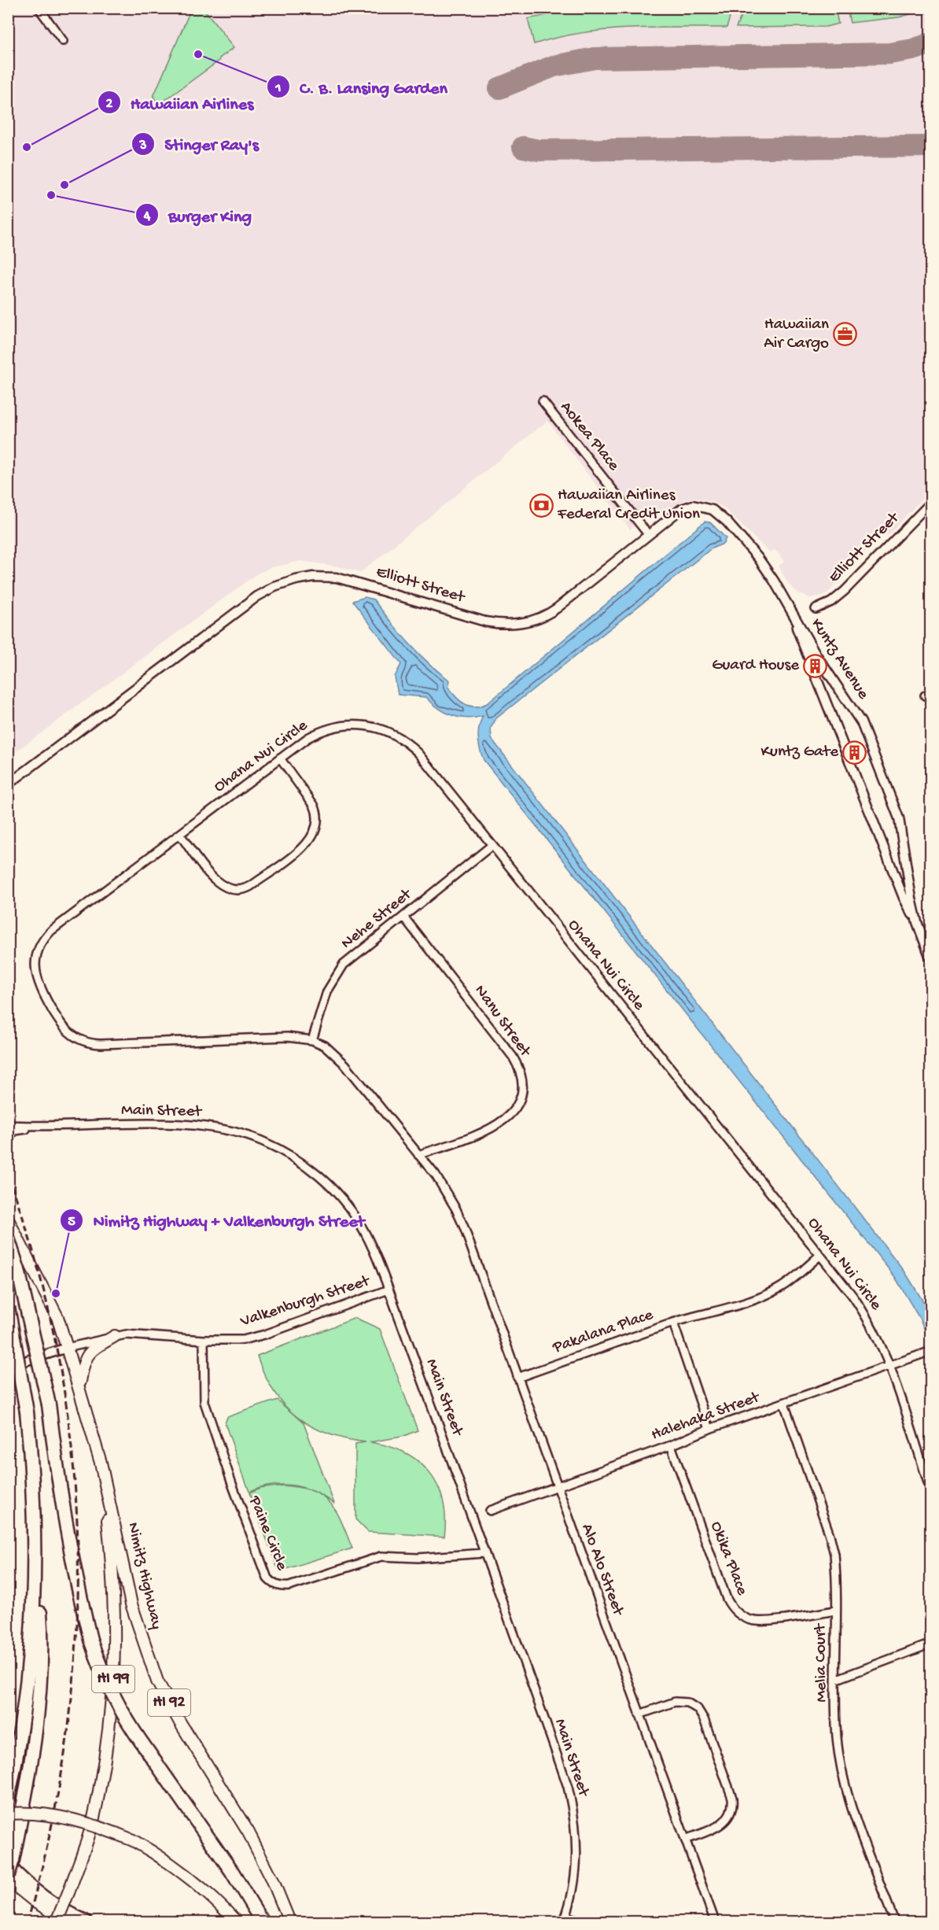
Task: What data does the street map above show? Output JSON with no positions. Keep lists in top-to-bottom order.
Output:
{
  "streets": {
    "main road": ["Nimitz Highway", "HI 99", "HI 92"],
    "street": [
      "Aokea Place",
      "Elliott Street",
      "Kuntz Avenue",
      "Ohana Nui Circle",
      "Nehe Street",
      "Nanu Street",
      "Main Street",
      "Valkenburgh Street",
      "Pakalana Place",
      "Halehaka Street",
      "Paine Circle",
      "Okika Place",
      "Alo Alo Street",
      "Melia Court"
    ]
  },
  "crossings": [
    ["Aokea Place", "Elliott Street"],
    ["Elliott Street", "Kuntz Avenue"],
    ["Ohana Nui Circle", "Nehe Street"],
    ["Ohana Nui Circle", "Nanu Street"],
    ["Ohana Nui Circle", "Halehaka Street"],
    ["Ohana Nui Circle", "Alo Alo Street"],
    ["Nehe Street", "Nanu Street"],
    ["Main Street", "Valkenburgh Street"],
    ["Main Street", "Paine Circle"],
    ["Valkenburgh Street", "Paine Circle"],
    ["Valkenburgh Street", "Nimitz Highway"],
    ["Pakalana Place", "Halehaka Street"],
    ["Pakalana Place", "Alo Alo Street"],
    ["Halehaka Street", "Okika Place"],
    ["Halehaka Street", "Alo Alo Street"],
    ["Halehaka Street", "Melia Court"],
    ["Okika Place", "Melia Court"],
    ["Nimitz Highway", "HI 99"]
  ],
  "places": {
    "other": [
      "C. B. Lansing Garden",
      "Hawaiian Airlines",
      "Stinger Ray's",
      "Burger King",
      "Nimitz Highway + Valkenburgh Street"
    ],
    "office": ["Hawaiian Air Cargo"],
    "bank": ["Hawaiian Airlines Federal Credit Union"],
    "building": ["Guard House", "Kuntz Gate"]
  }
}
